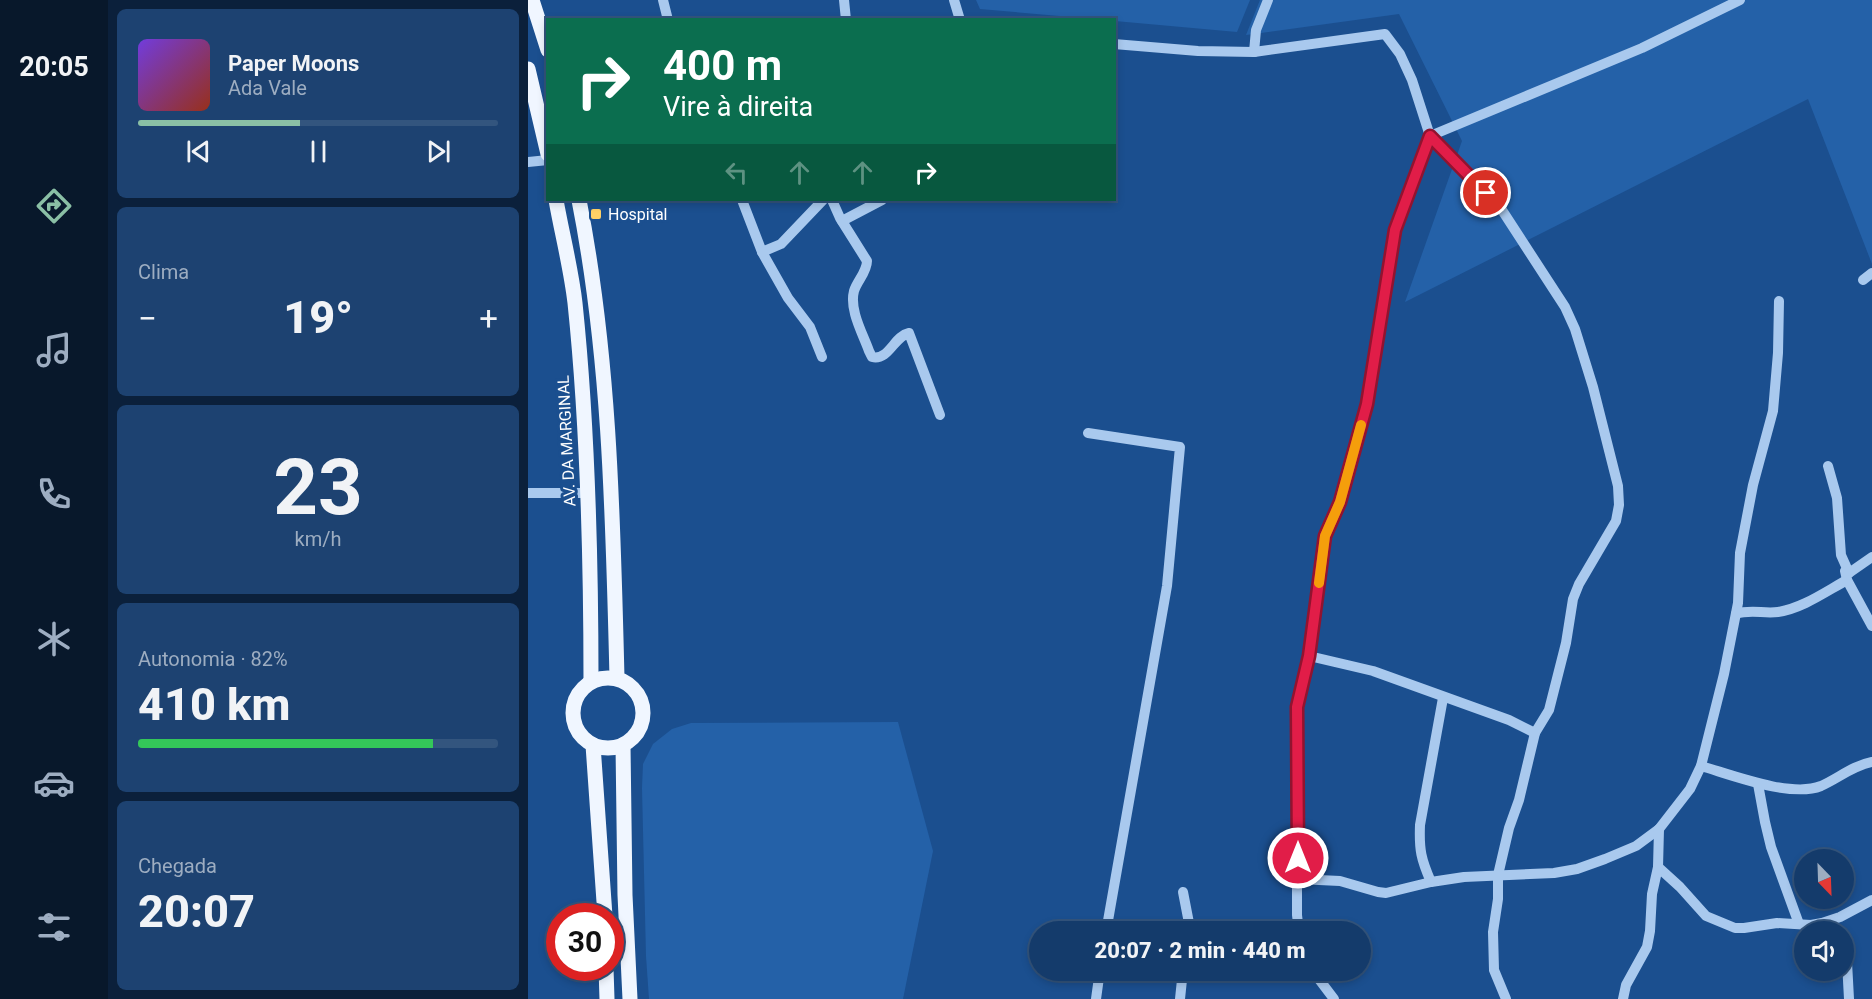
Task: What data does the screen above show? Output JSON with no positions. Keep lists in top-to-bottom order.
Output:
{
  "streets": {
    "main road": ["AV. DA MARGINAL"]
  },
  "places": {
    "transit": ["Hospital"]
  },
  "north": "bottom right",
  "page": {
    "tabs": "20:05",
    "turn": ["400 m", "Vire à direita"],
    "song": ["Paper Moons", "Ada Vale"],
    "tile": [
      "Clima",
      ["23", "km/h"],
      ["Autonomia · 82%", "410 km"],
      ["Chegada", "20:07"]
    ],
    "heat": ["−", "19°", "+"],
    "limit": "30",
    "trip": "20:07 · 2 min · 440 m"
  }
}
